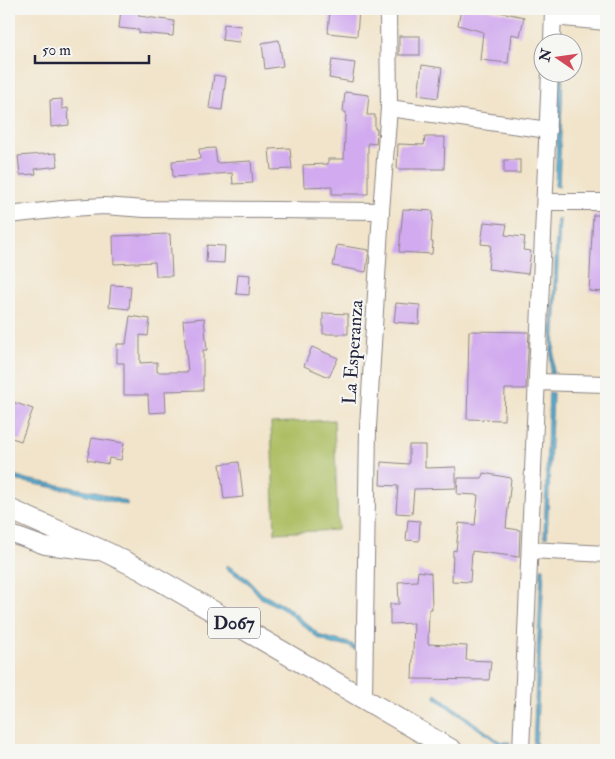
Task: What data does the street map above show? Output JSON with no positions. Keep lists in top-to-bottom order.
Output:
{
  "streets": {
    "main road": ["D067"],
    "street": ["La Esperanza"]
  },
  "crossings": [
    ["La Esperanza", "D067"]
  ],
  "scale_bar": "50 m",
  "north": "left"
}
